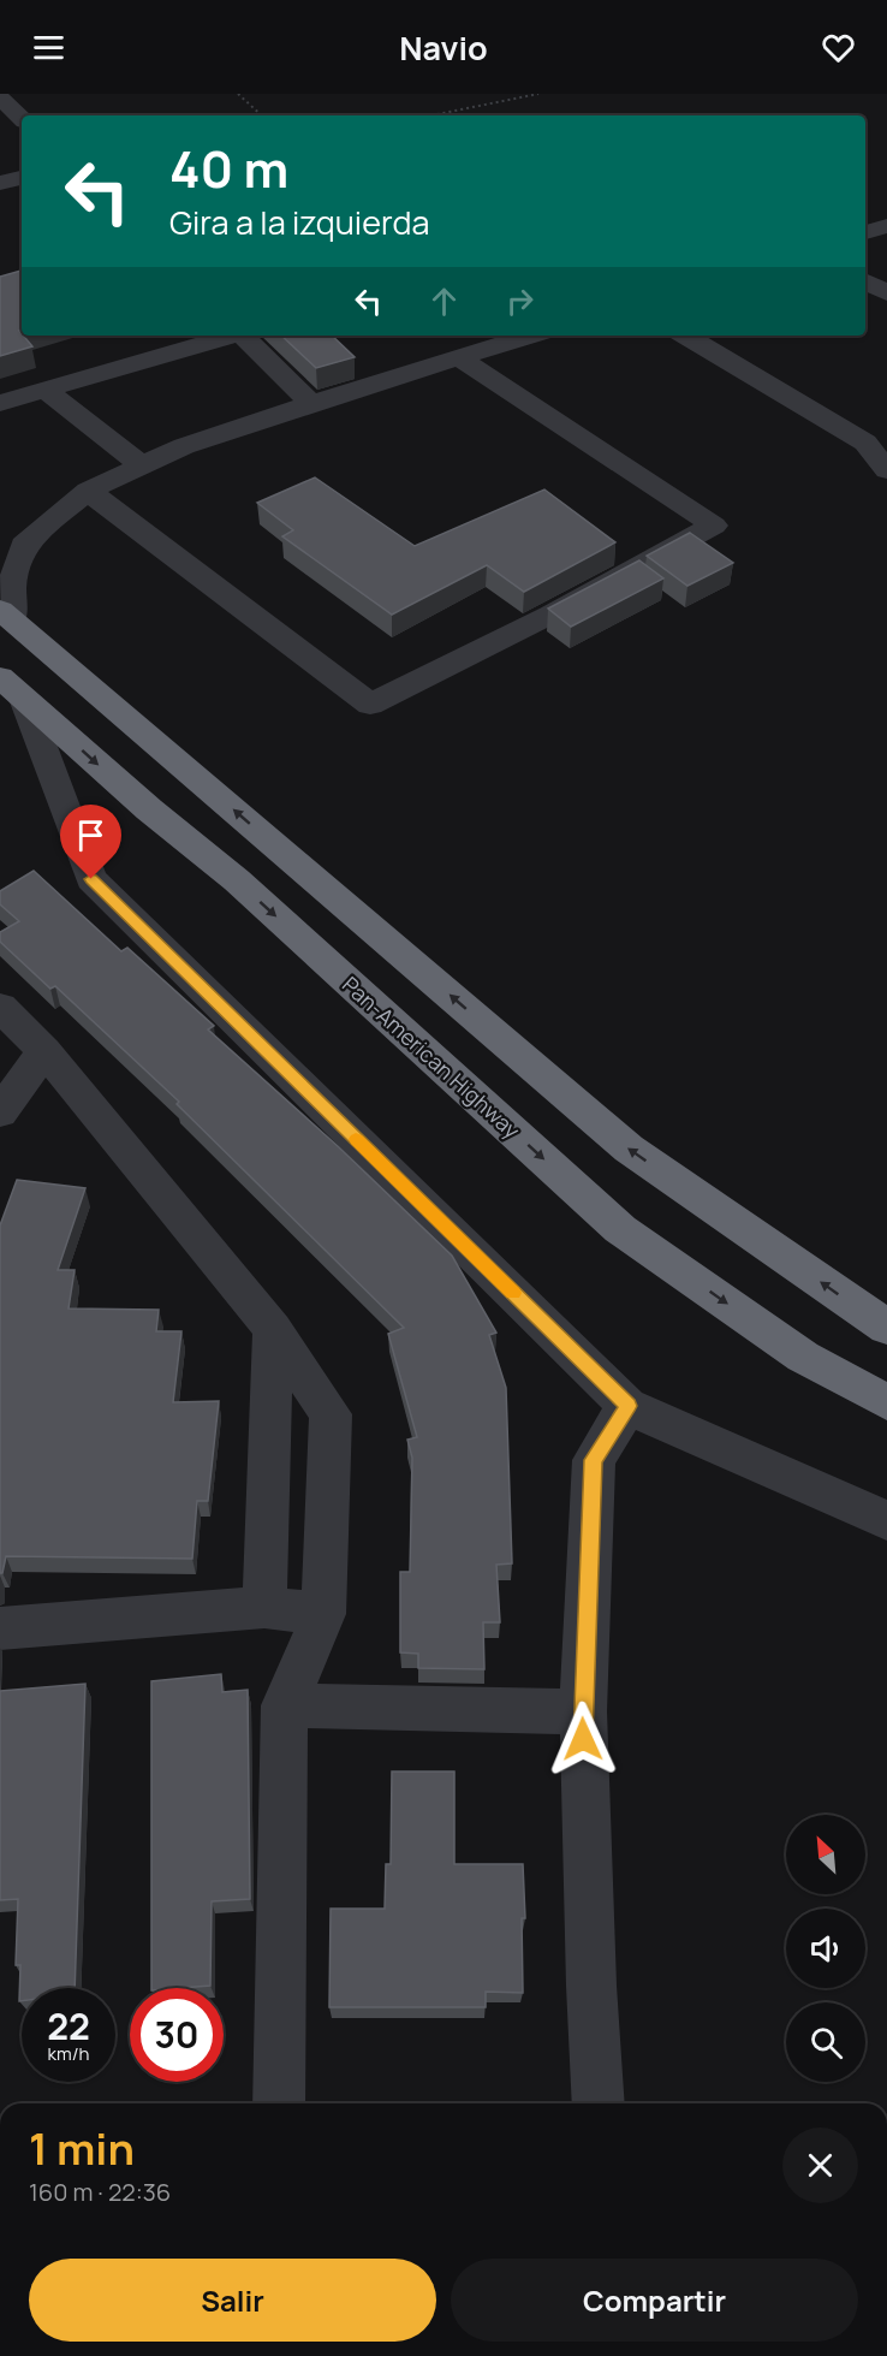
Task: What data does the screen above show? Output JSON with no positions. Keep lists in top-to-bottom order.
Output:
{
  "streets": {
    "highway": ["Pan-American Highway"]
  },
  "north": "top left",
  "page": {
    "header": "Navio",
    "turn": ["40 m", "Gira a la izquierda"],
    "speed": "22 km/h",
    "limit": "30",
    "heading": ["1 min", "160 m · 22:36"],
    "buttons": ["Salir", "Compartir"]
  }
}
